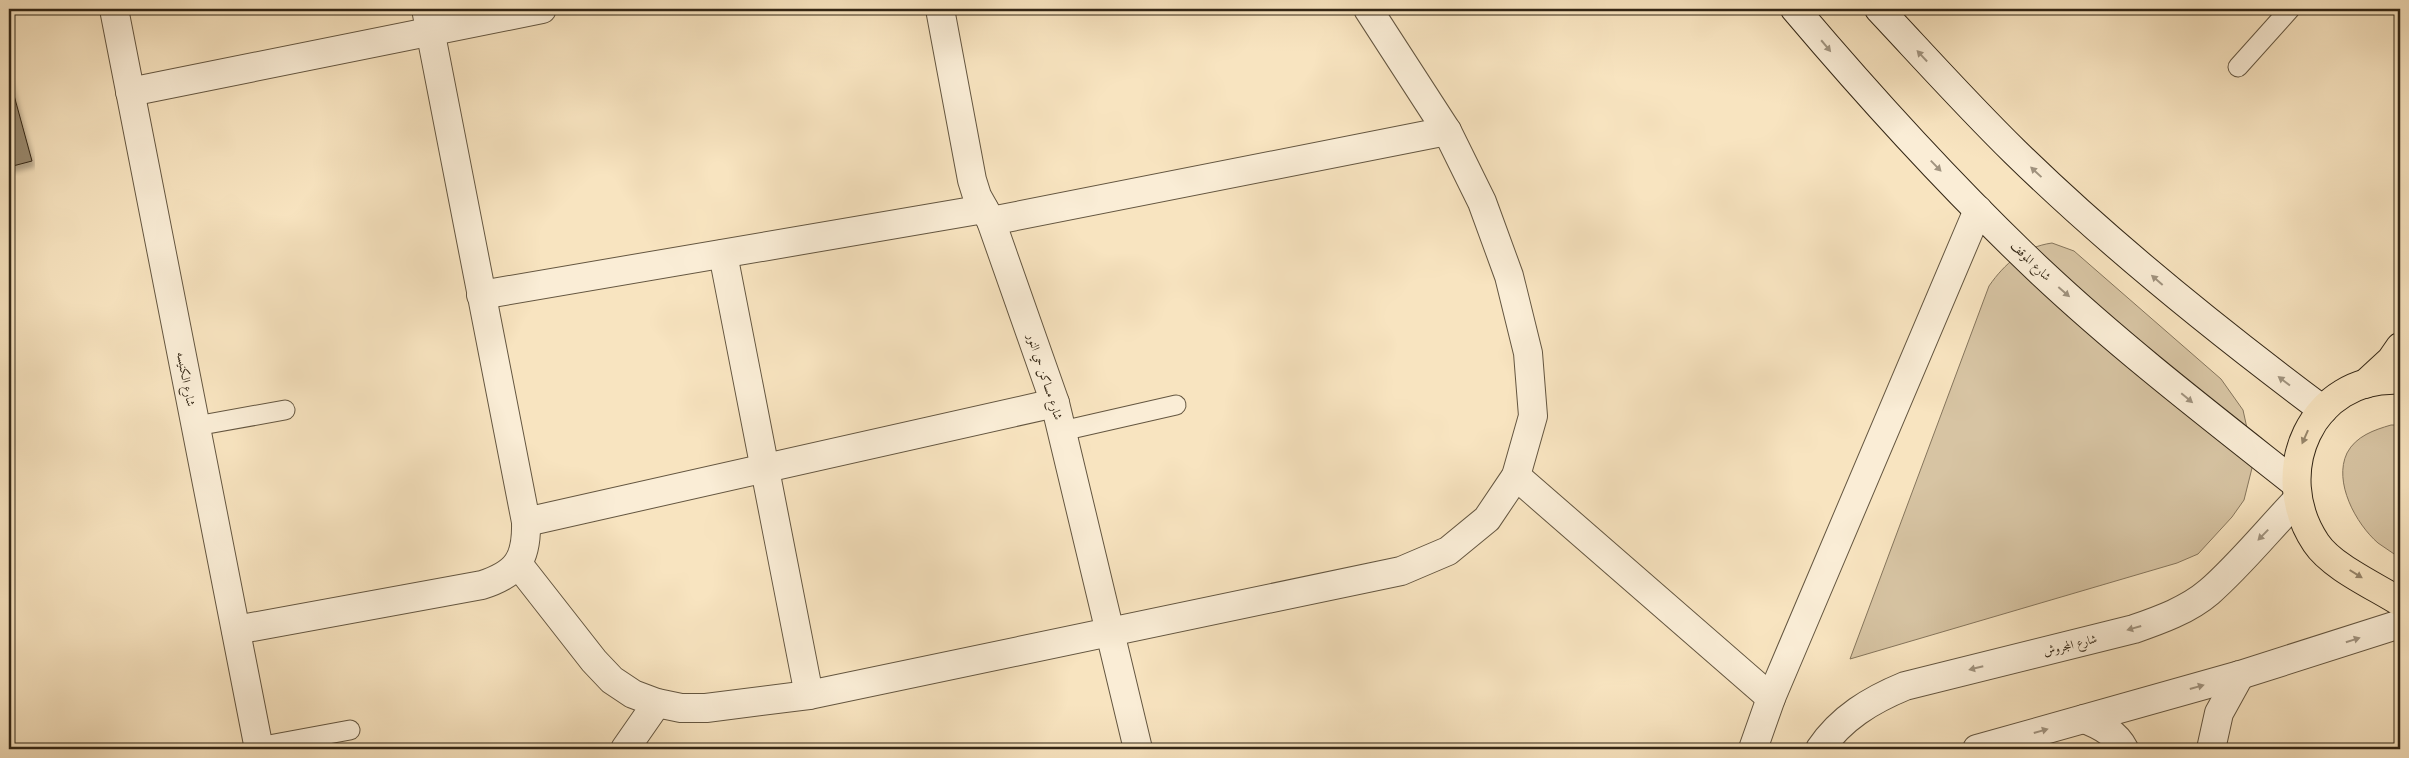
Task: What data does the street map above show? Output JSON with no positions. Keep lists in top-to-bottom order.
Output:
{
  "streets": {
    "street": [
      "شارع الموقف",
      "شارع مساكن حي النور",
      "شارع الكنيسه",
      "شارع المجروش"
    ]
  },
  "crossings": [
    ["شارع الموقف", "شارع المجروش"]
  ]
}
